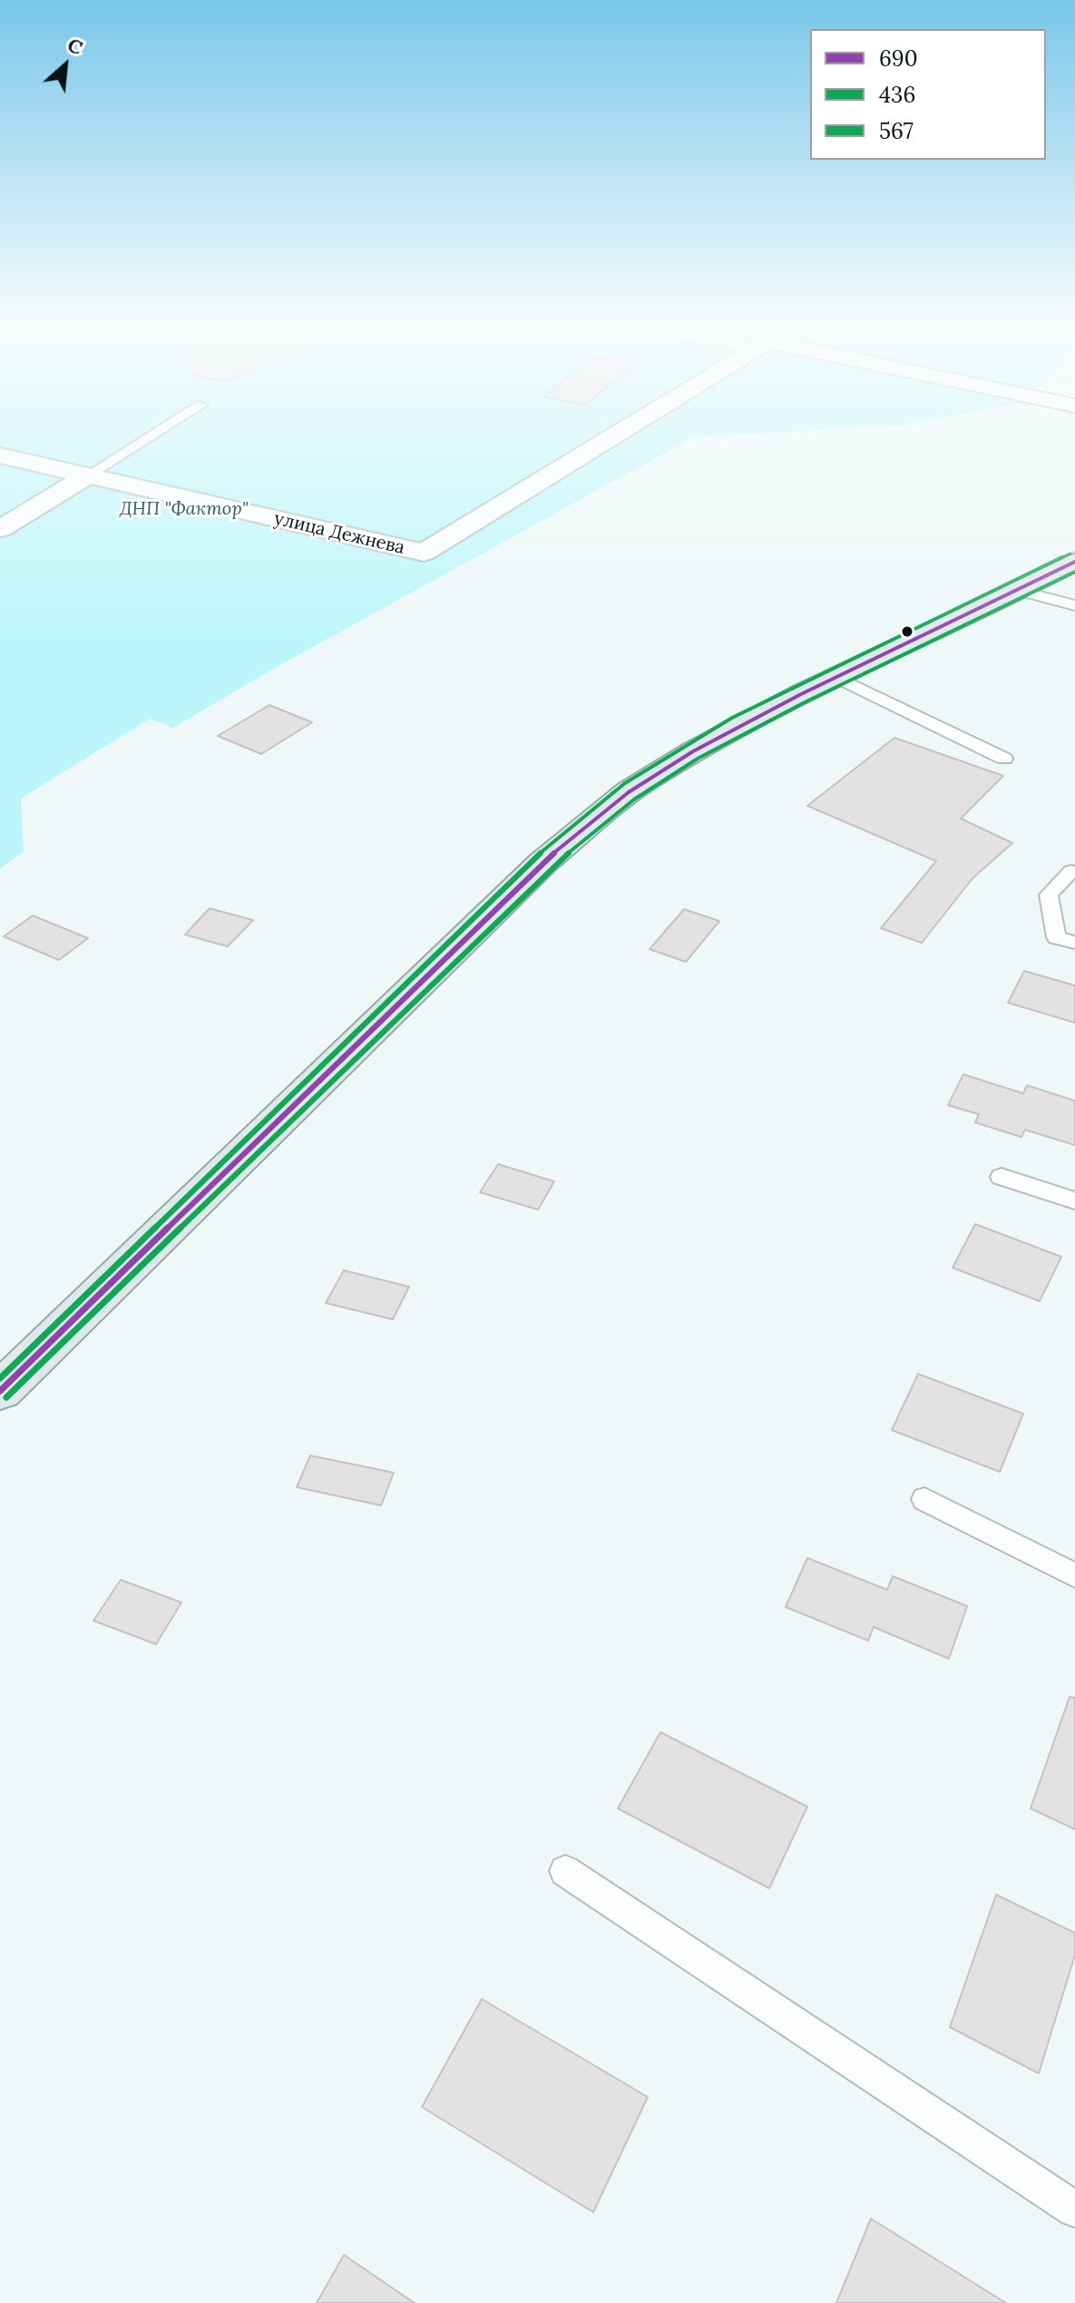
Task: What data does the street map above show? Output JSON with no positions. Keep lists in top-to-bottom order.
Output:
{
  "streets": {
    "street": ["улица Дежнева"]
  },
  "parks": ["ДНП \"Фактор\""],
  "lines": ["transit line 567", "transit line 690", "transit line 436"],
  "legend": ["690", "436", "567"],
  "north": "top right"
}
